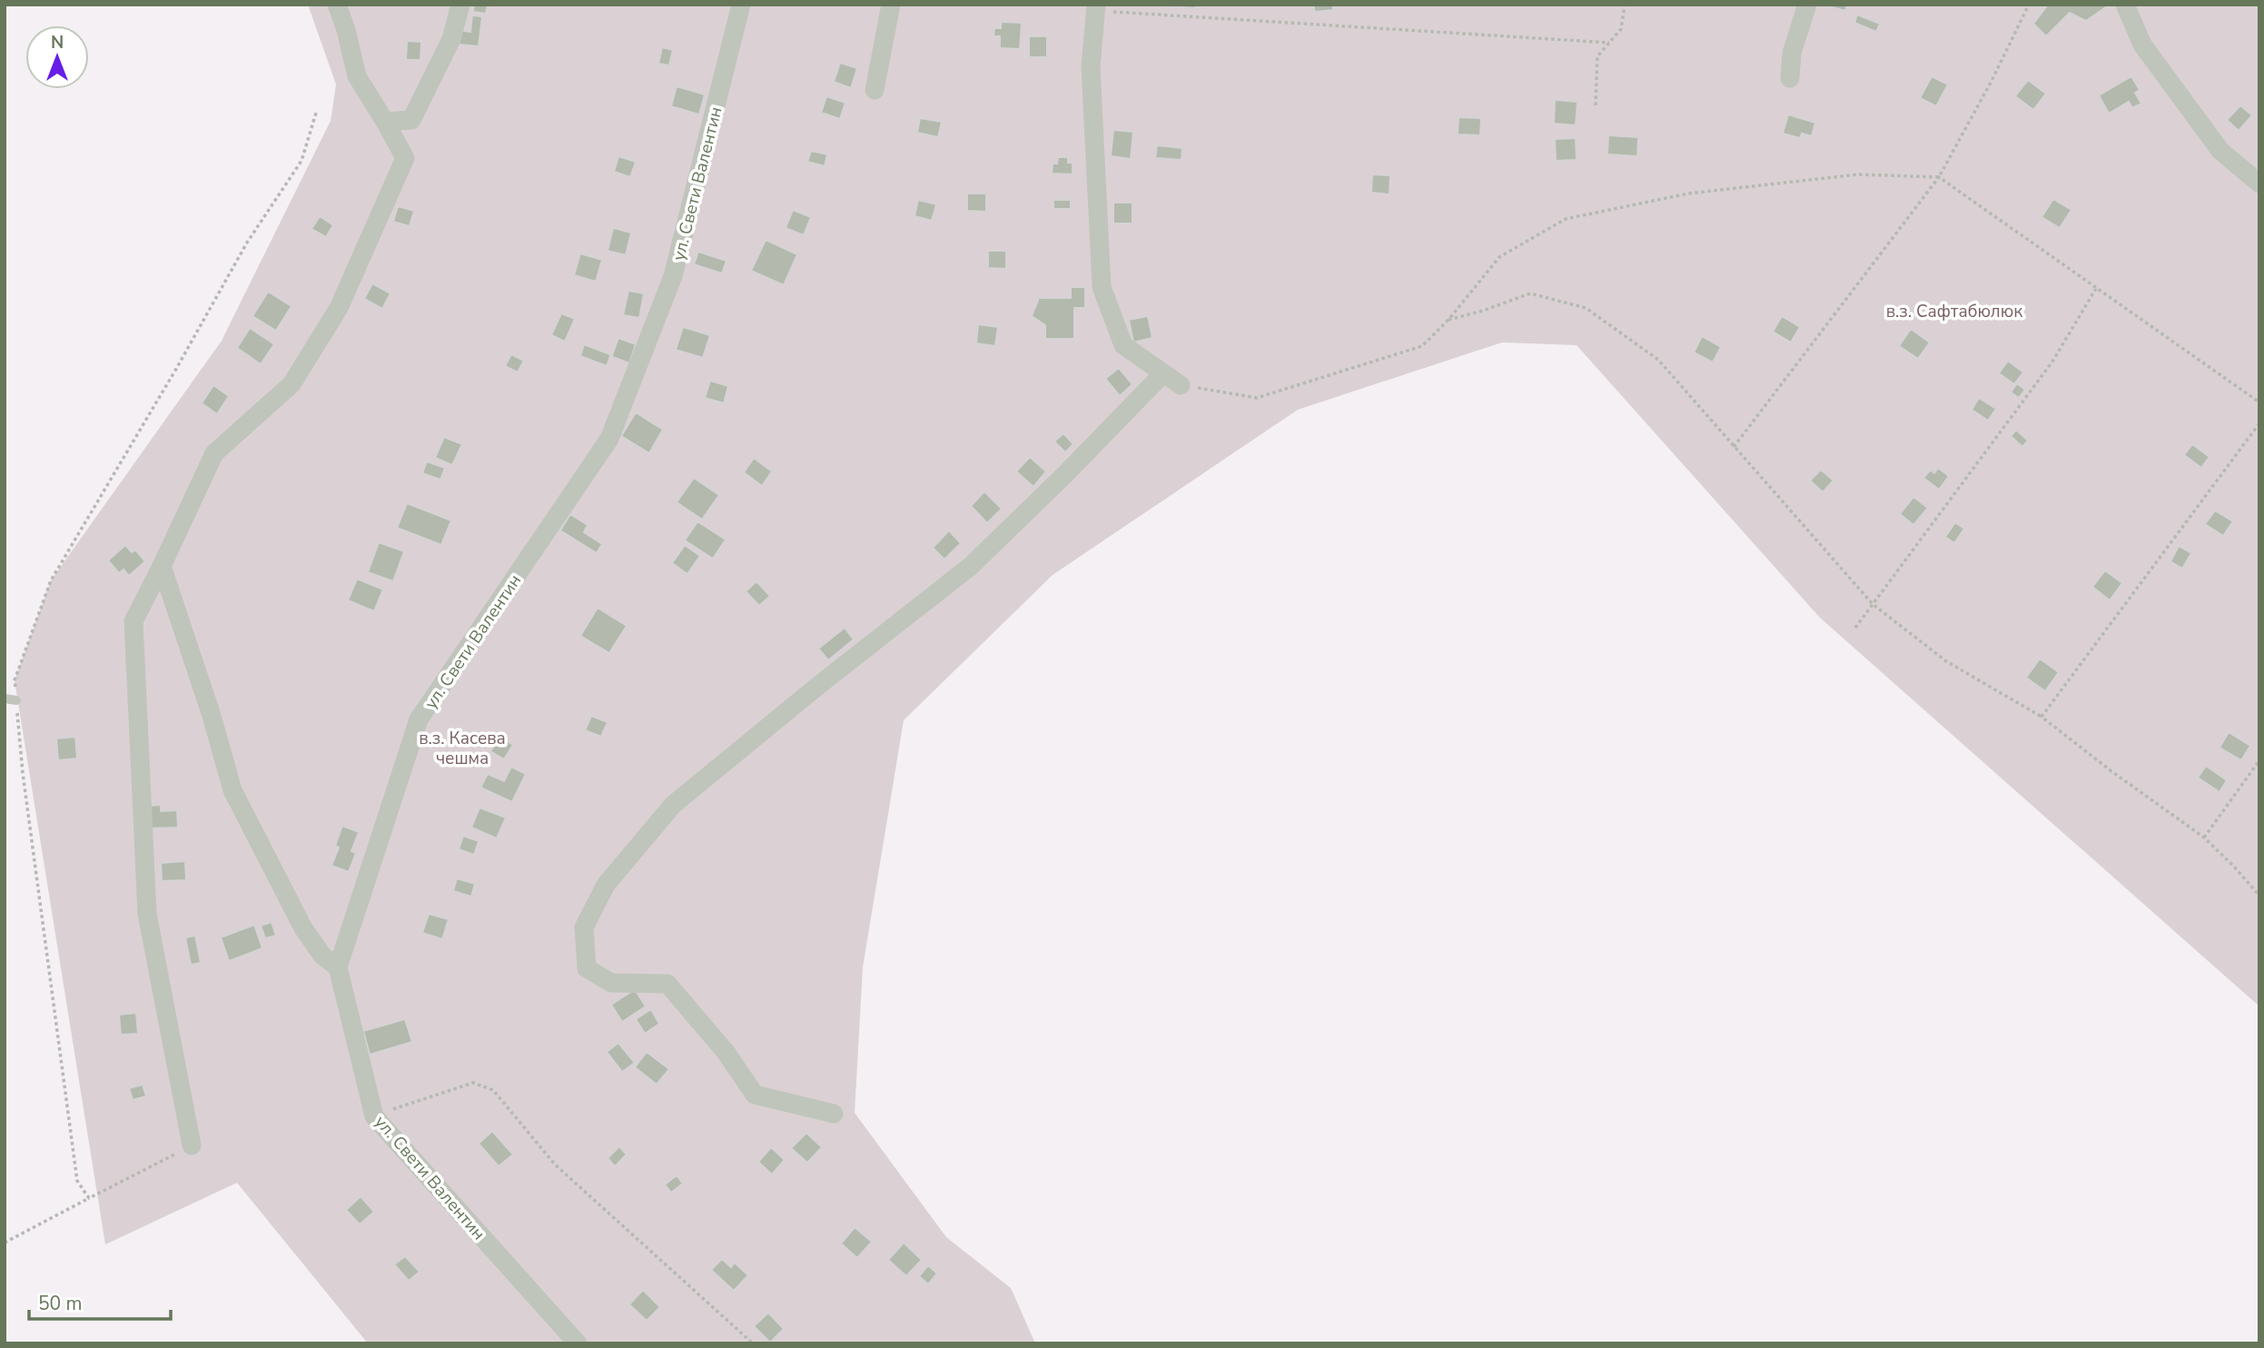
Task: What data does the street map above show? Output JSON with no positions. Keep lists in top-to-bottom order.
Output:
{
  "streets": {
    "street": ["ул. Свети Валентин"]
  },
  "parks": ["в.з. Сафтабюлюк", "в.з. Касева чешма"],
  "scale_bar": "50 m",
  "north": "top"
}
